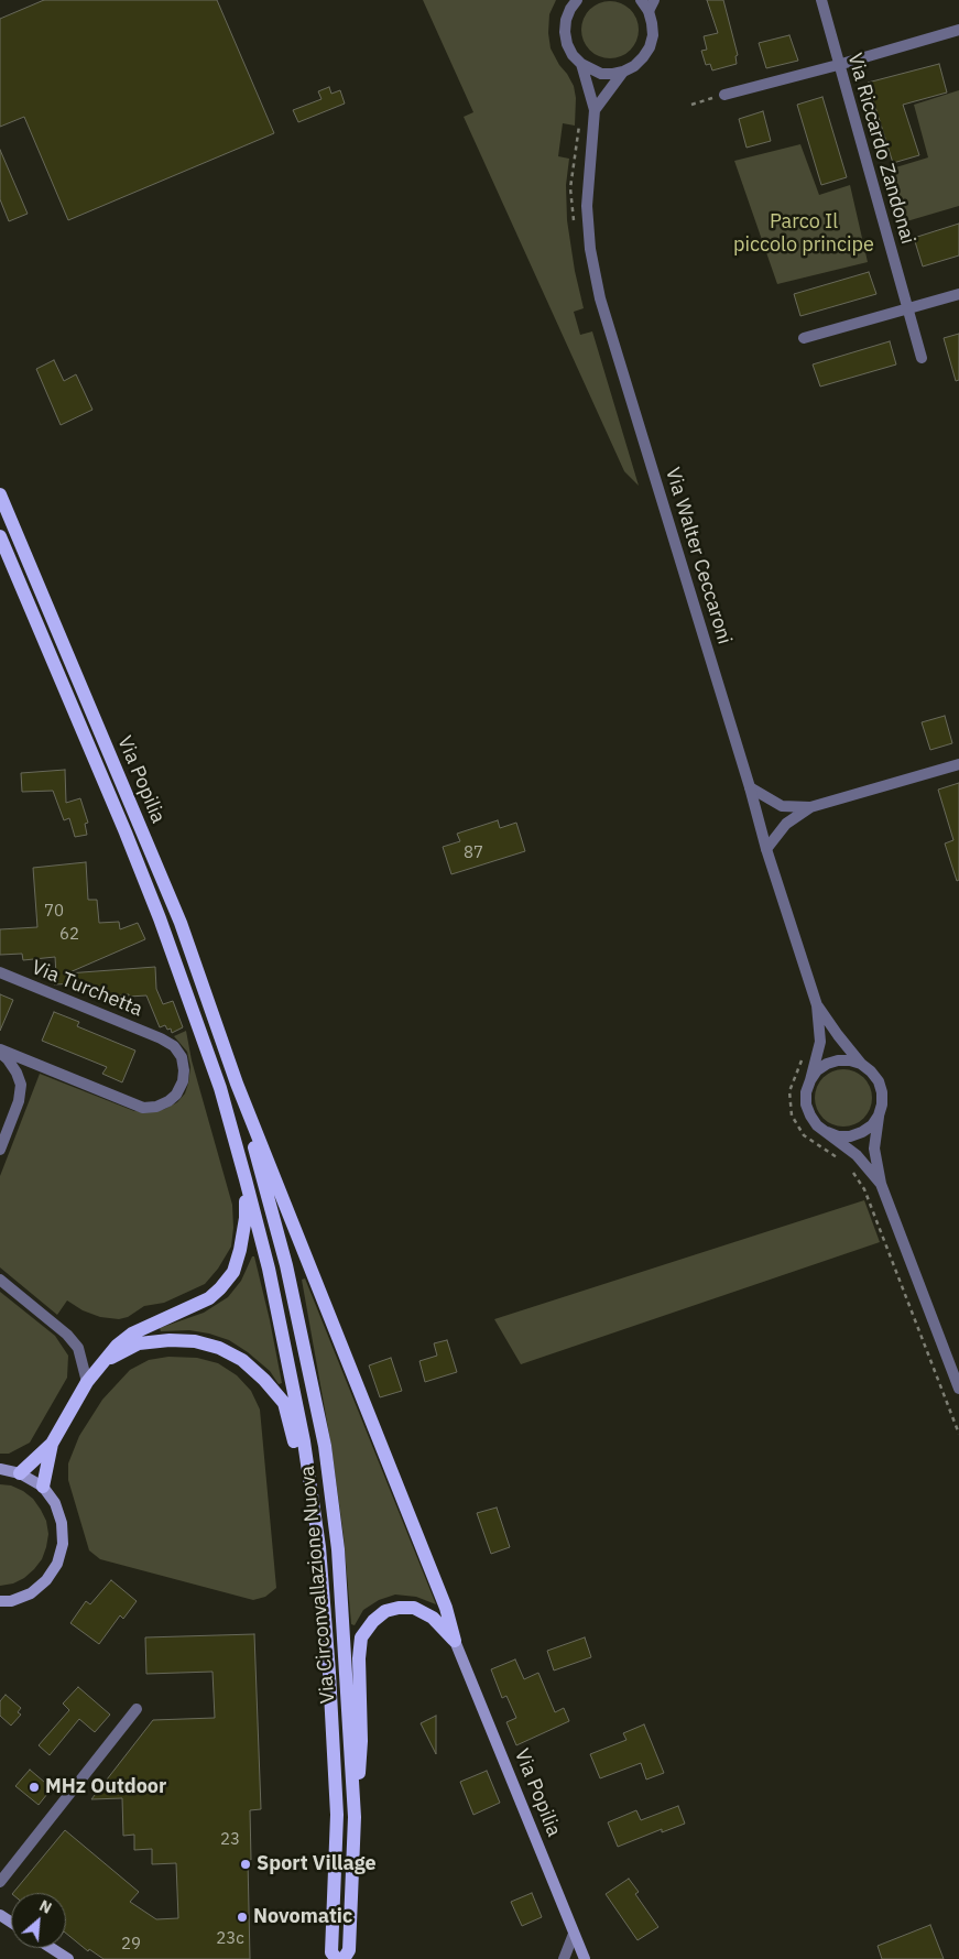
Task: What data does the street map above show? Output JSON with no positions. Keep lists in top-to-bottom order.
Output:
{
  "streets": {
    "main road": ["Via Popilia", "Via Circonvallazione Nuova"],
    "street": ["Via Riccardo Zandonai", "Via Walter Ceccaroni", "Via Turchetta"]
  },
  "crossings": [
    ["Via Popilia", "Via Circonvallazione Nuova"]
  ],
  "parks": ["Parco Il piccolo principe"],
  "places": ["MHz Outdoor", "Sport Village", "Novomatic"],
  "house_numbers": [
    "87",
    "70",
    "62",
    "23",
    "23c",
    "29"
  ],
  "north": "top right"
}
